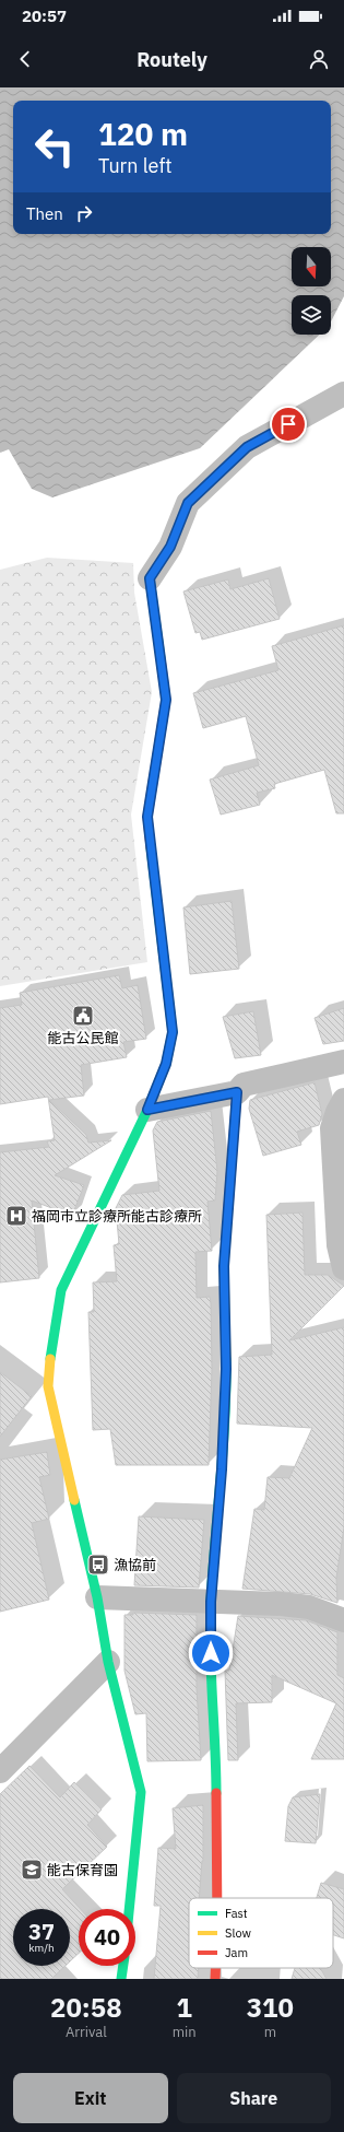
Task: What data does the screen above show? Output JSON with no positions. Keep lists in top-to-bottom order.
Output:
{
  "places": {
    "public building": ["能古公民館"],
    "hospital": ["福岡市立診療所能古診療所"],
    "bus stop": ["漁協前"],
    "school or university": ["能古保育園"]
  },
  "legend": ["Fast", "Slow", "Jam"],
  "north": "bottom",
  "page": {
    "status": "20:57",
    "header": "Routely",
    "turn": ["120 m", "Turn left"],
    "then": "Then",
    "speed": "37 km/h",
    "limit": "40",
    "eta": [
      "20:58",
      "Arrival",
      "1",
      "min",
      "310",
      "m"
    ],
    "buttons": ["Exit", "Share"]
  }
}
